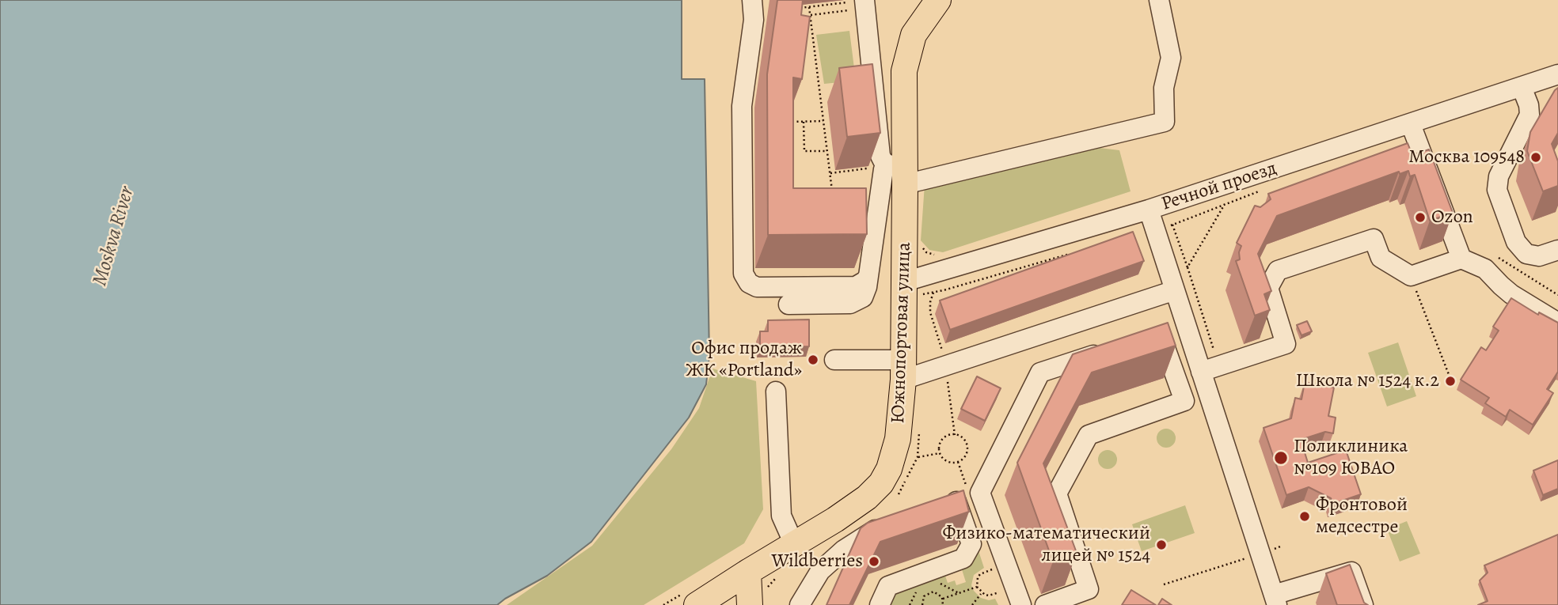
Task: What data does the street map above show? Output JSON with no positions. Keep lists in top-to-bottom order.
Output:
{
  "streets": {
    "main road": ["Южнопортовая улица"],
    "street": ["Речной проезд"]
  },
  "water": ["Moskva River"],
  "places": [
    "Москва 109548",
    "Ozon",
    "Офис продаж ЖК «Portland»",
    "Школа № 1524 к.2",
    "Поликлиника №109 ЮВАО",
    "Фронтовой медсестре",
    "Физико-математический лицей № 1524",
    "Wildberries"
  ]
}
